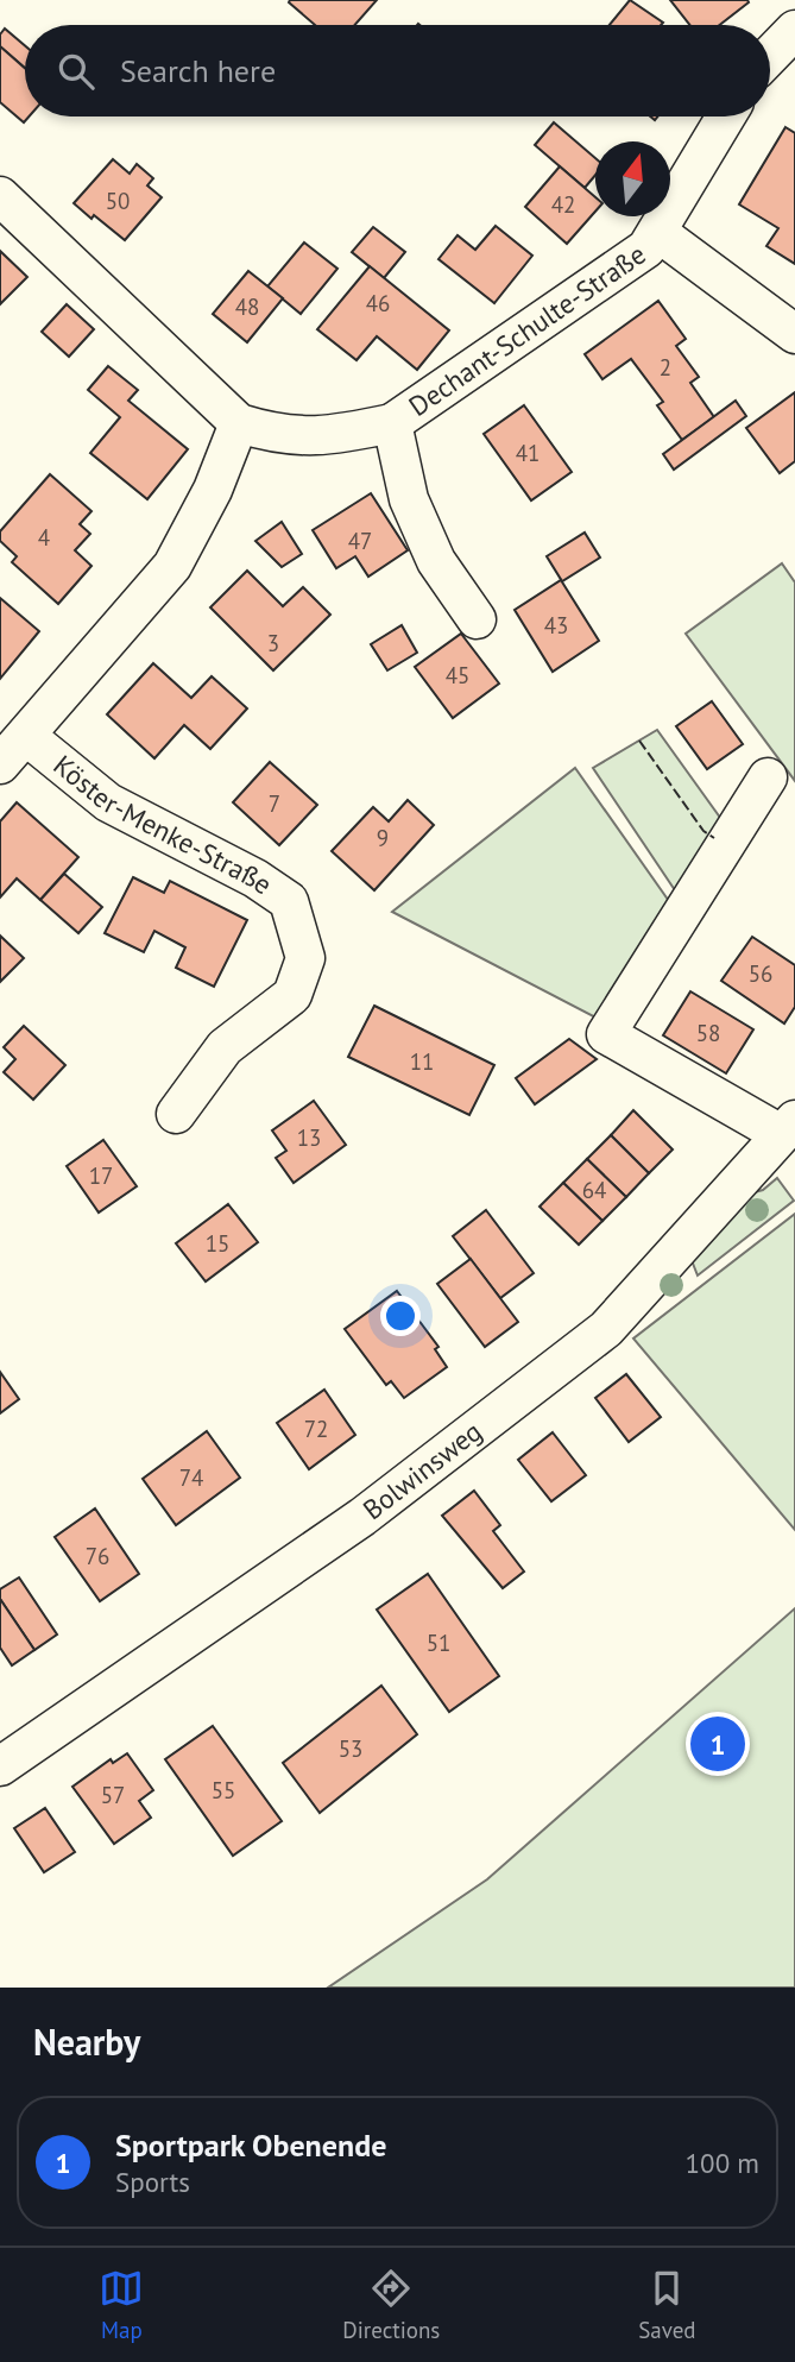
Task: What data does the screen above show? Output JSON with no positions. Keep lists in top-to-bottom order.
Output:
{
  "streets": {
    "street": ["Dechant-Schulte-Straße", "Köster-Menke-Straße", "Bolwinsweg"]
  },
  "crossings": [
    ["Dechant-Schulte-Straße", "Köster-Menke-Straße"]
  ],
  "house_numbers": [
    "50",
    "42",
    "46",
    "48",
    "2",
    "41",
    "4",
    "47",
    "43",
    "3",
    "45",
    "7",
    "9",
    "56",
    "58",
    "11",
    "13",
    "17",
    "64",
    "15",
    "72",
    "74",
    "76",
    "51",
    "53",
    "55",
    "57"
  ],
  "north": "top",
  "page": {
    "search": "Search here",
    "pins": "1",
    "heading": "Nearby",
    "list": [
      {
        "mark": "1",
        "name": "Sportpark Obenende",
        "note": "Sports",
        "value": "100 m"
      }
    ],
    "nav": ["Map", "Directions", "Saved"]
  }
}
